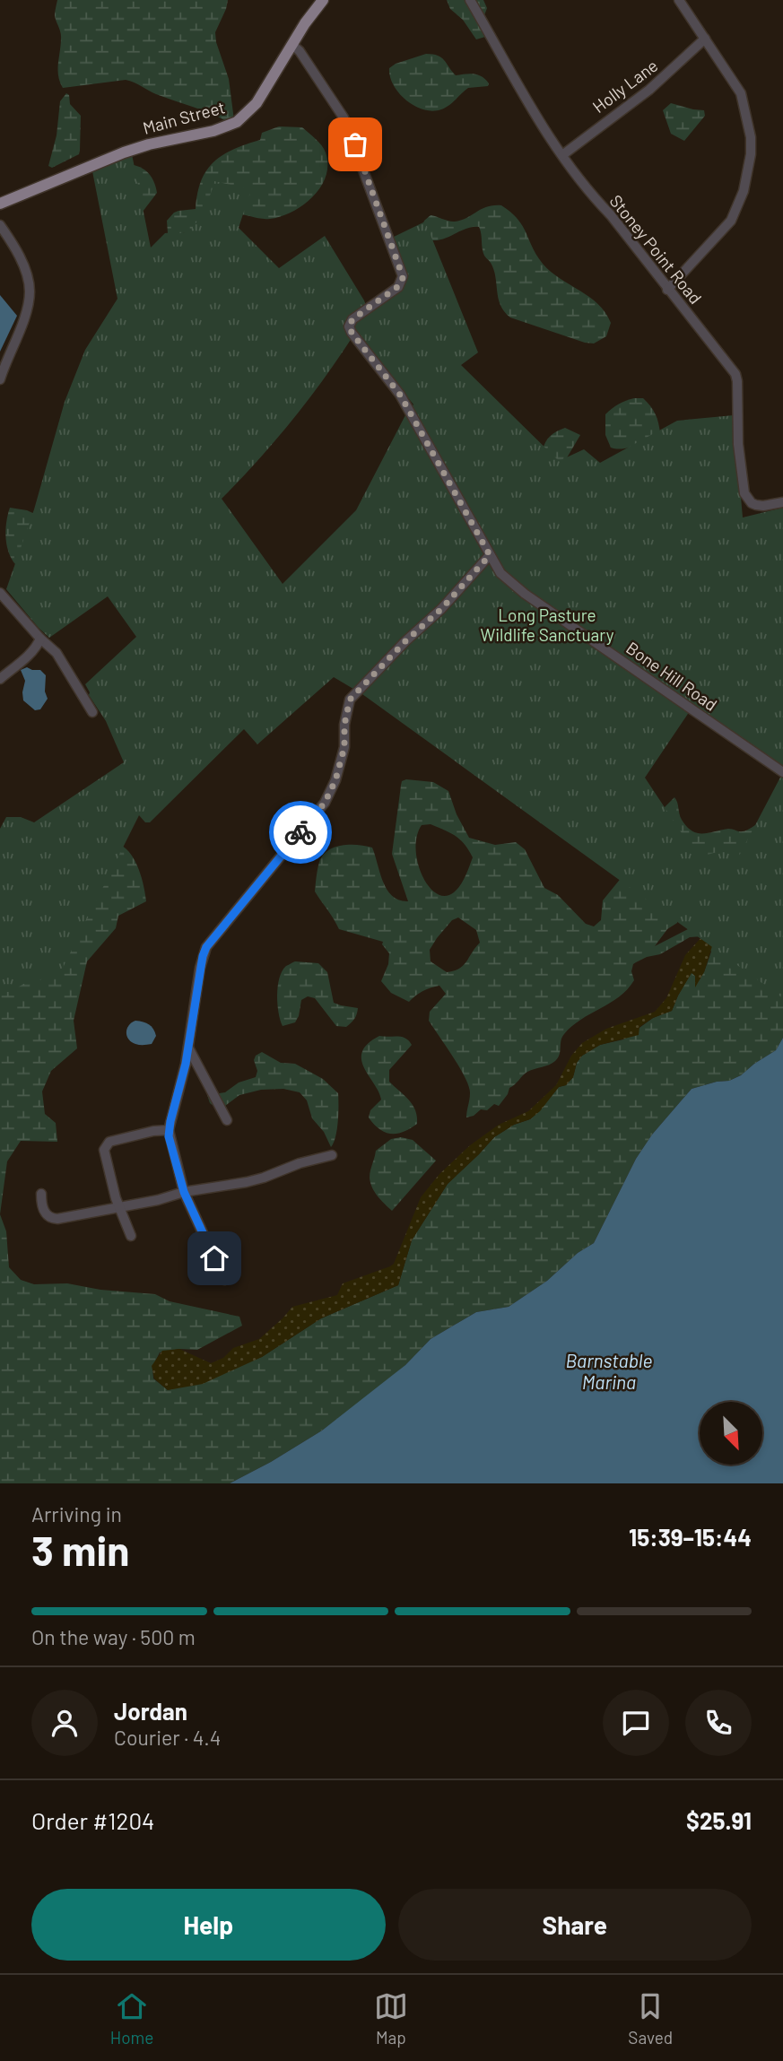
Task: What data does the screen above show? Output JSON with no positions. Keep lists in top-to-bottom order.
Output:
{
  "streets": {
    "main road": ["Main Street"],
    "street": ["Holly Lane", "Stoney Point Road", "Bone Hill Road"]
  },
  "crossings": [
    ["Holly Lane", "Stoney Point Road"],
    ["Main Street", "Bone Hill Road"]
  ],
  "water": ["Barnstable Marina"],
  "parks": ["Long Pasture Wildlife Sanctuary"],
  "north": "bottom right",
  "page": {
    "heading": ["3 min", "Arriving in", "15:39–15:44"],
    "panel": [
      "Jordan",
      "Courier · 4.4",
      "Order #1204",
      "$25.91"
    ],
    "bar": "On the way · 500 m",
    "buttons": ["Help", "Share"],
    "tabs": ["Home", "Map", "Saved"]
  }
}
